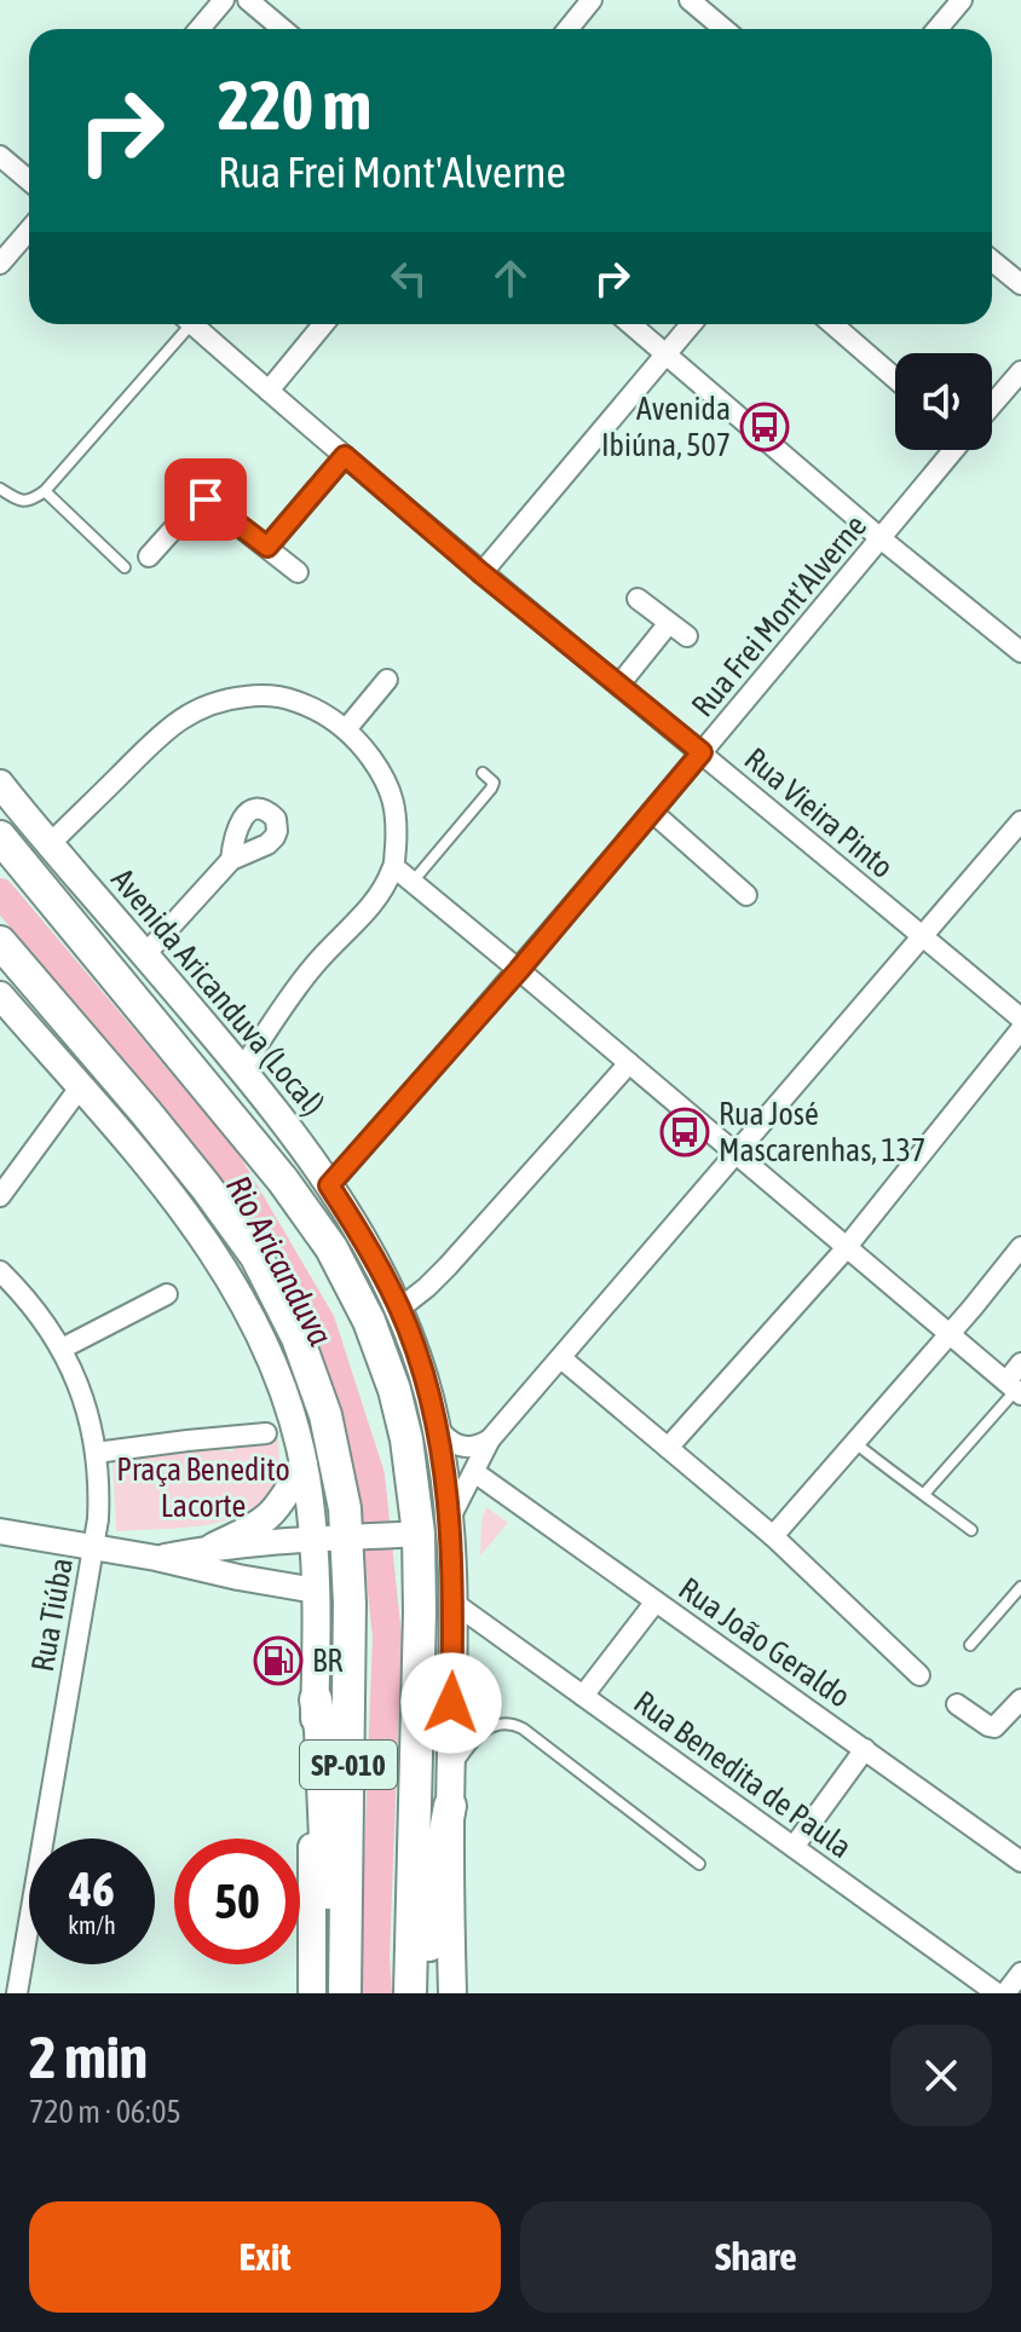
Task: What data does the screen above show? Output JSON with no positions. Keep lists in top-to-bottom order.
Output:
{
  "streets": {
    "highway": ["SP-010"],
    "main road": ["Avenida Aricanduva (Local)"],
    "street": [
      "Rua Frei Mont'Alverne",
      "Rua Vieira Pinto",
      "Rua Tiúba",
      "Rua João Geraldo",
      "Rua Benedita de Paula"
    ]
  },
  "crossings": [
    ["Rua Frei Mont'Alverne", "Rua Vieira Pinto"],
    ["Rua Frei Mont'Alverne", "Avenida Aricanduva (Local)"],
    ["Avenida Aricanduva (Local)", "Rua Benedita de Paula"]
  ],
  "water": ["Rio Aricanduva"],
  "parks": ["Praça Benedito Lacorte"],
  "places": {
    "bus stop": ["Avenida Ibiúna, 507", "Rua José Mascarenhas, 137"],
    "fuel station": ["BR"]
  },
  "page": {
    "turn": ["220 m", "Rua Frei Mont'Alverne"],
    "speed": "46 km/h",
    "limit": "50",
    "heading": ["2 min", "720 m · 06:05"],
    "buttons": ["Exit", "Share"]
  }
}
